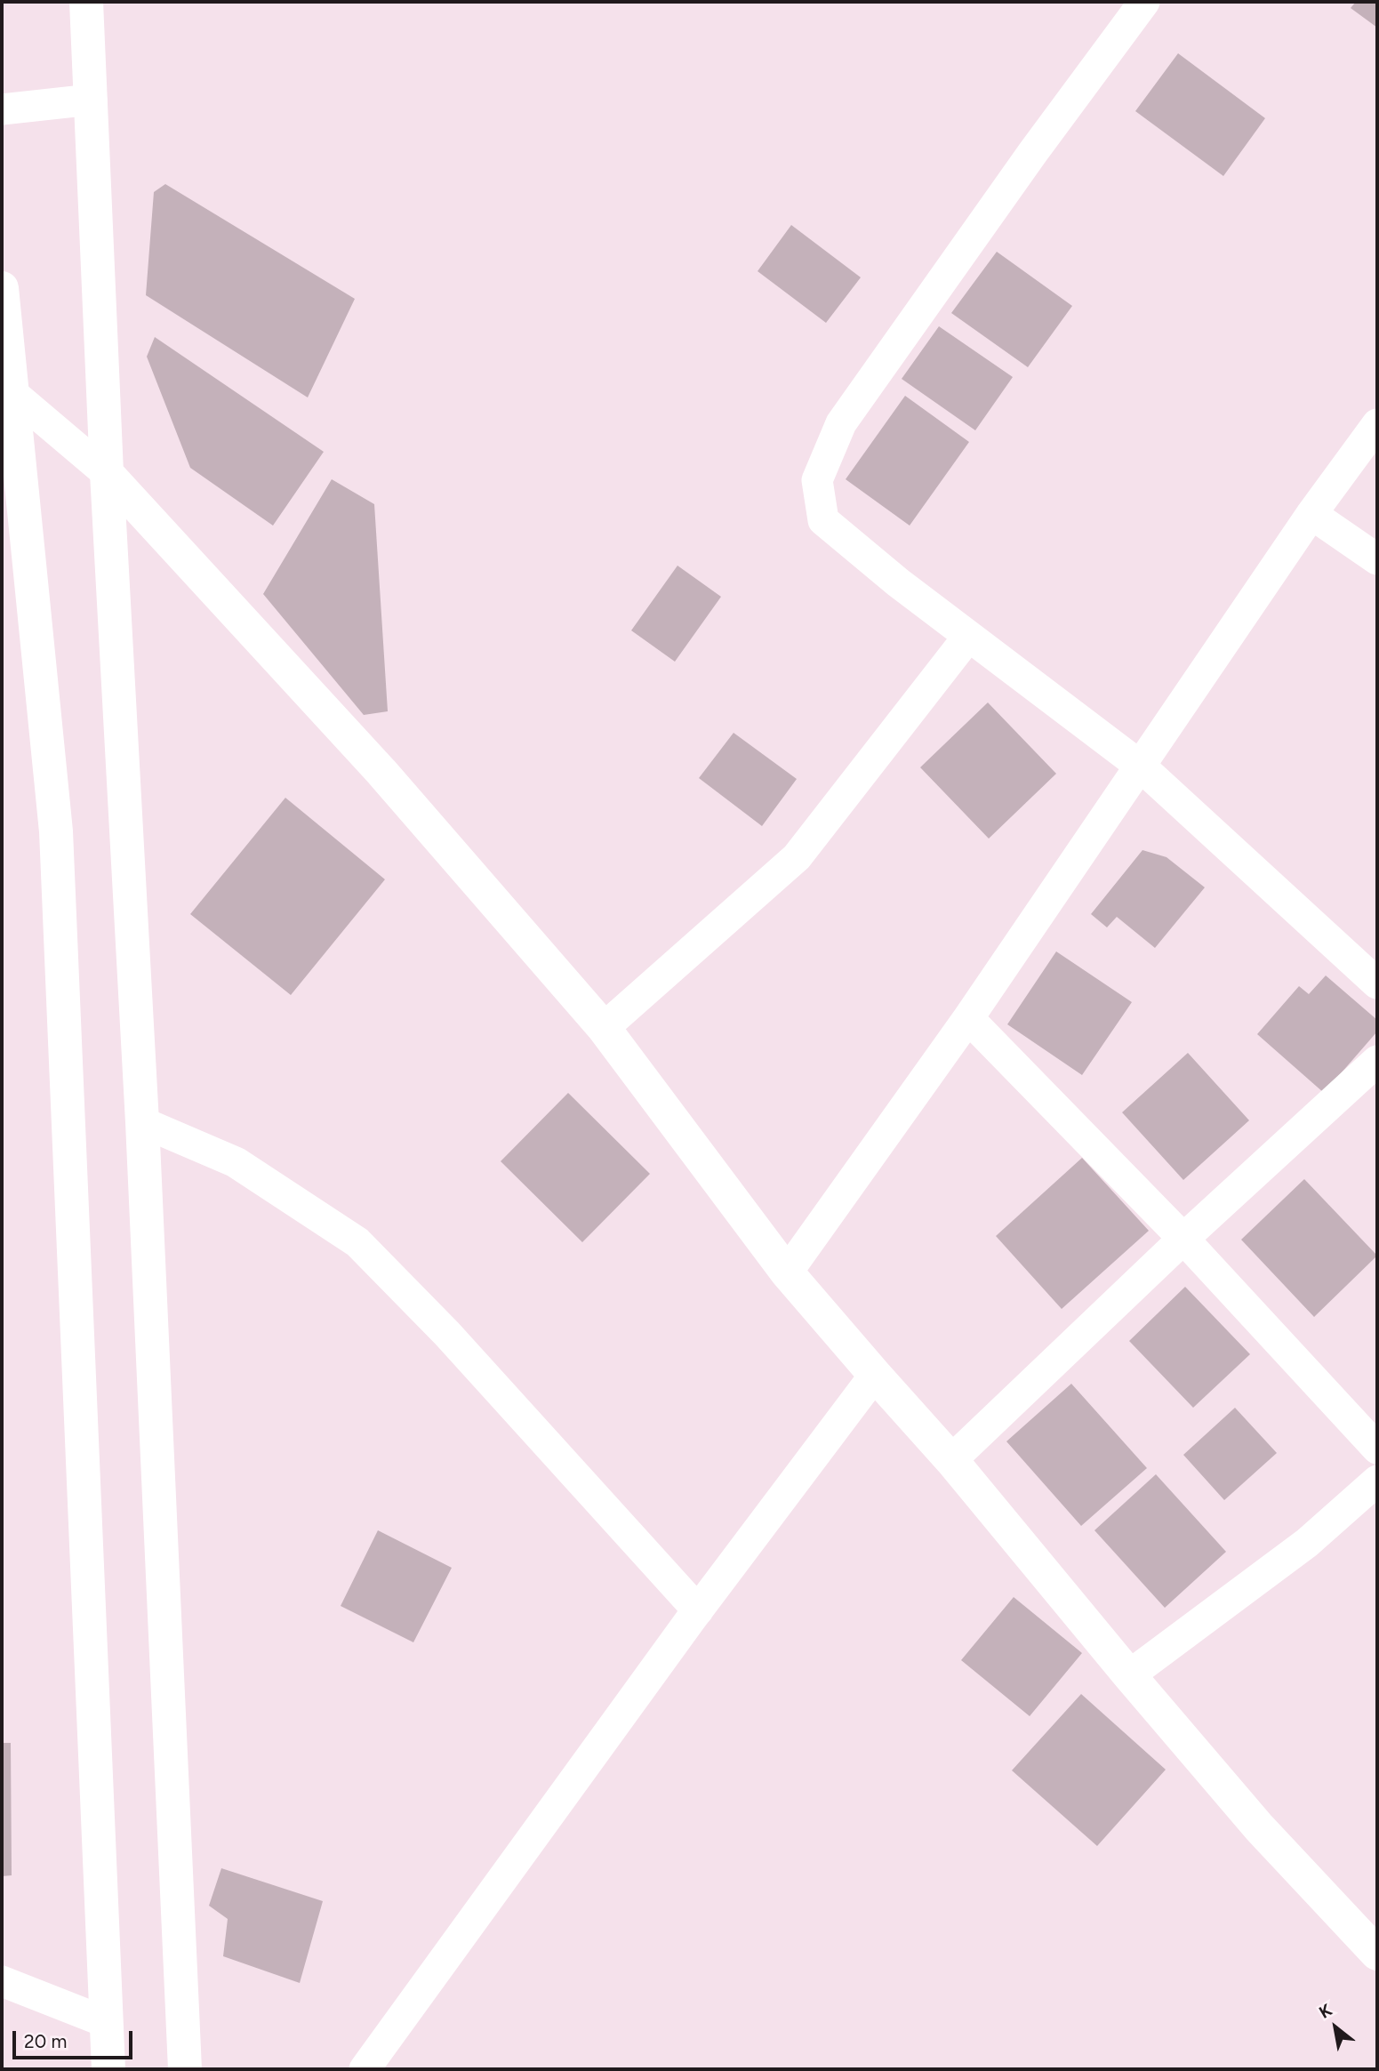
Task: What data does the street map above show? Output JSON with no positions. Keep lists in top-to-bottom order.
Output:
{
  "scale_bar": "20 m",
  "north": "top left"
}
